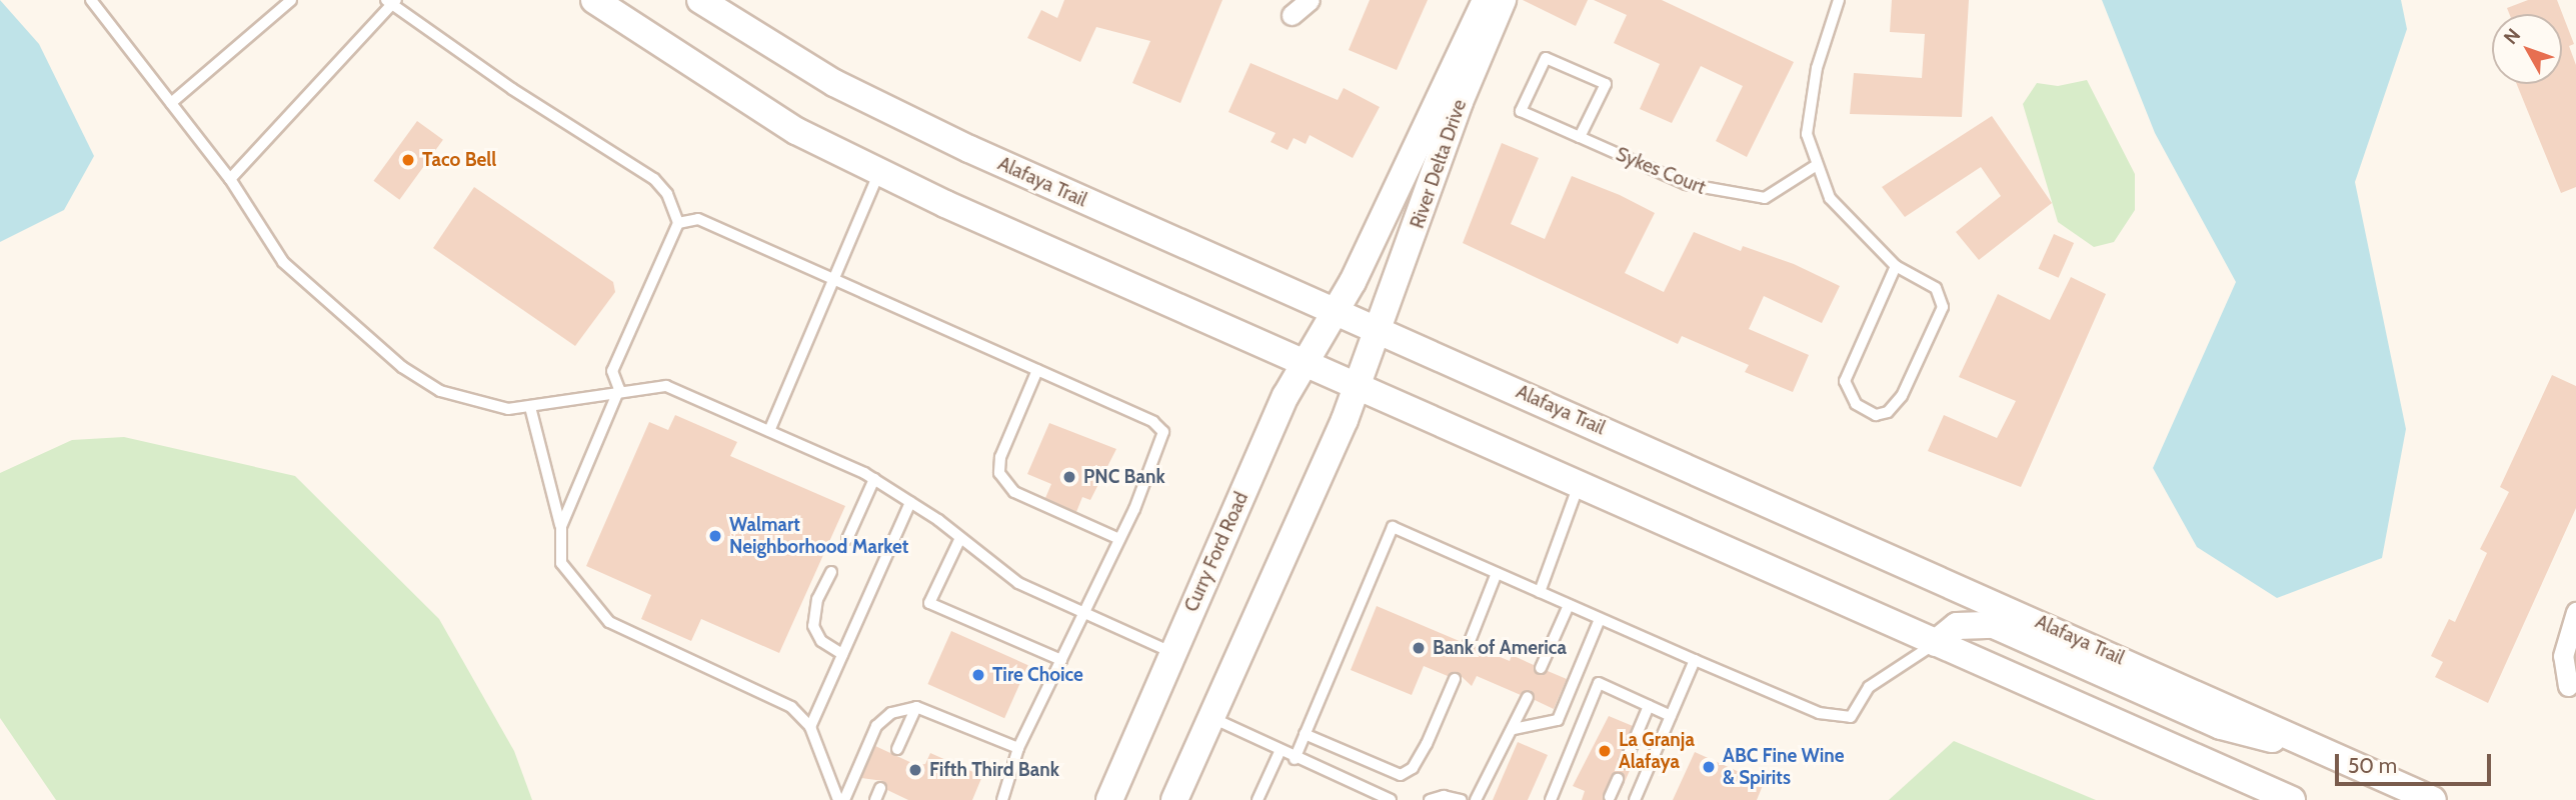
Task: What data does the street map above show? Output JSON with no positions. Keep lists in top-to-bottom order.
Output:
{
  "streets": {
    "main road": ["River Delta Drive", "Alafaya Trail", "Curry Ford Road"],
    "lane": ["Sykes Court"]
  },
  "crossings": [
    ["River Delta Drive", "Alafaya Trail"],
    ["River Delta Drive", "Curry Ford Road"],
    ["Alafaya Trail", "Curry Ford Road"]
  ],
  "places": [
    "Taco Bell",
    "PNC Bank",
    "Walmart Neighborhood Market",
    "Bank of America",
    "Tire Choice",
    "La Granja Alafaya",
    "ABC Fine Wine & Spirits",
    "Fifth Third Bank"
  ],
  "scale_bar": "50 m",
  "north": "top left"
}
